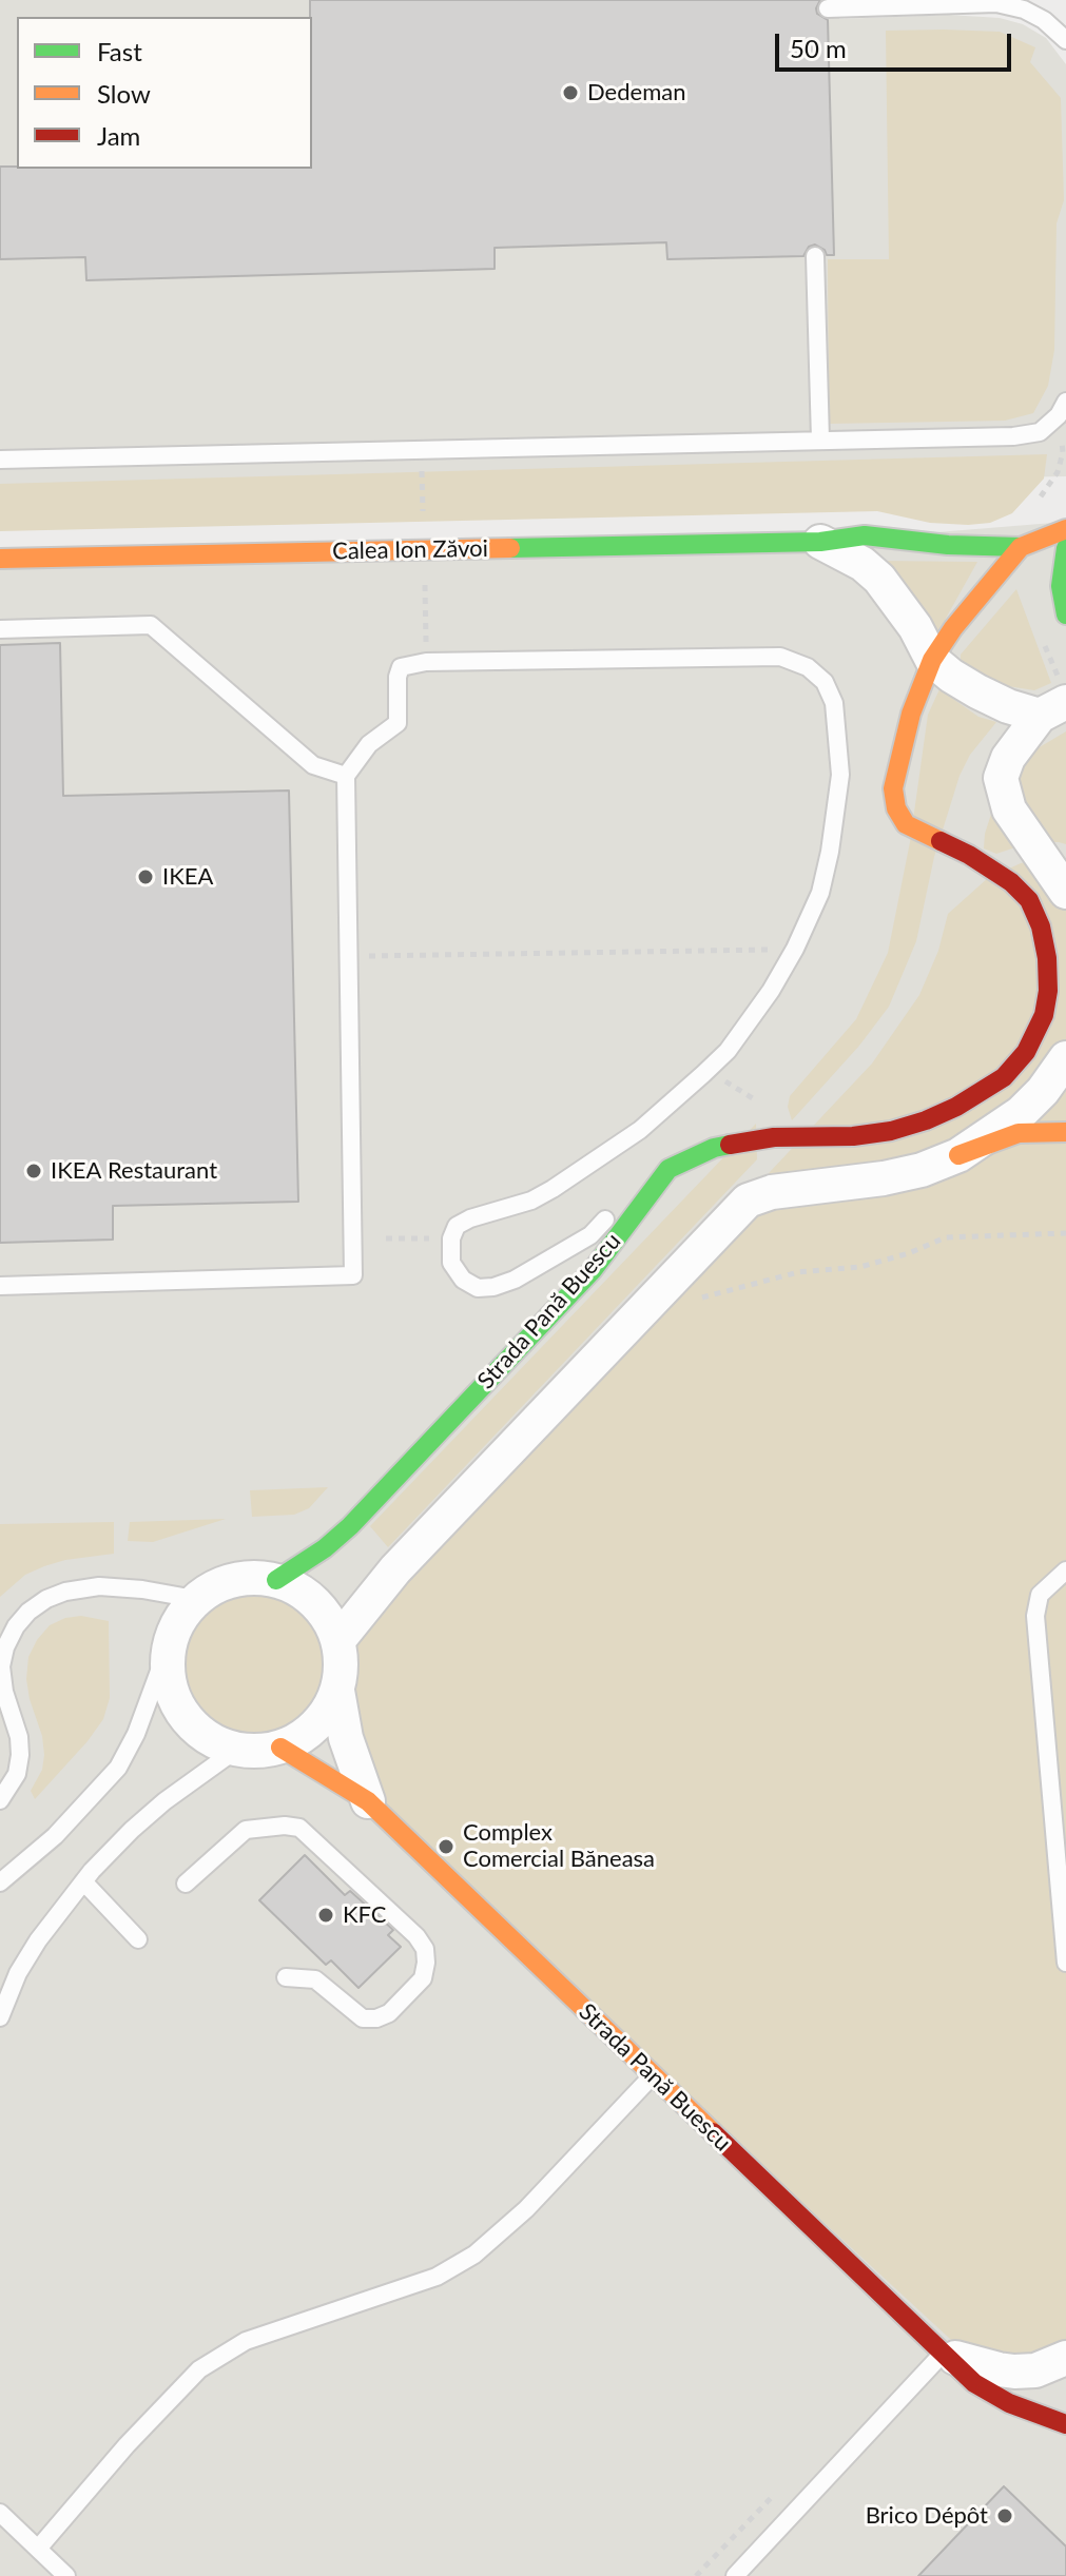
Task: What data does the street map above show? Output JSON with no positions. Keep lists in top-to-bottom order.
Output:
{
  "streets": {
    "main road": ["Calea Ion Zăvoi", "Strada Pană Buescu"]
  },
  "crossings": [
    ["Calea Ion Zăvoi", "Strada Pană Buescu"]
  ],
  "places": [
    "Dedeman",
    "IKEA",
    "IKEA Restaurant",
    "Complex Comercial Băneasa",
    "KFC",
    "Brico Dépôt"
  ],
  "legend": ["Fast", "Slow", "Jam"],
  "scale_bar": "50 m"
}
